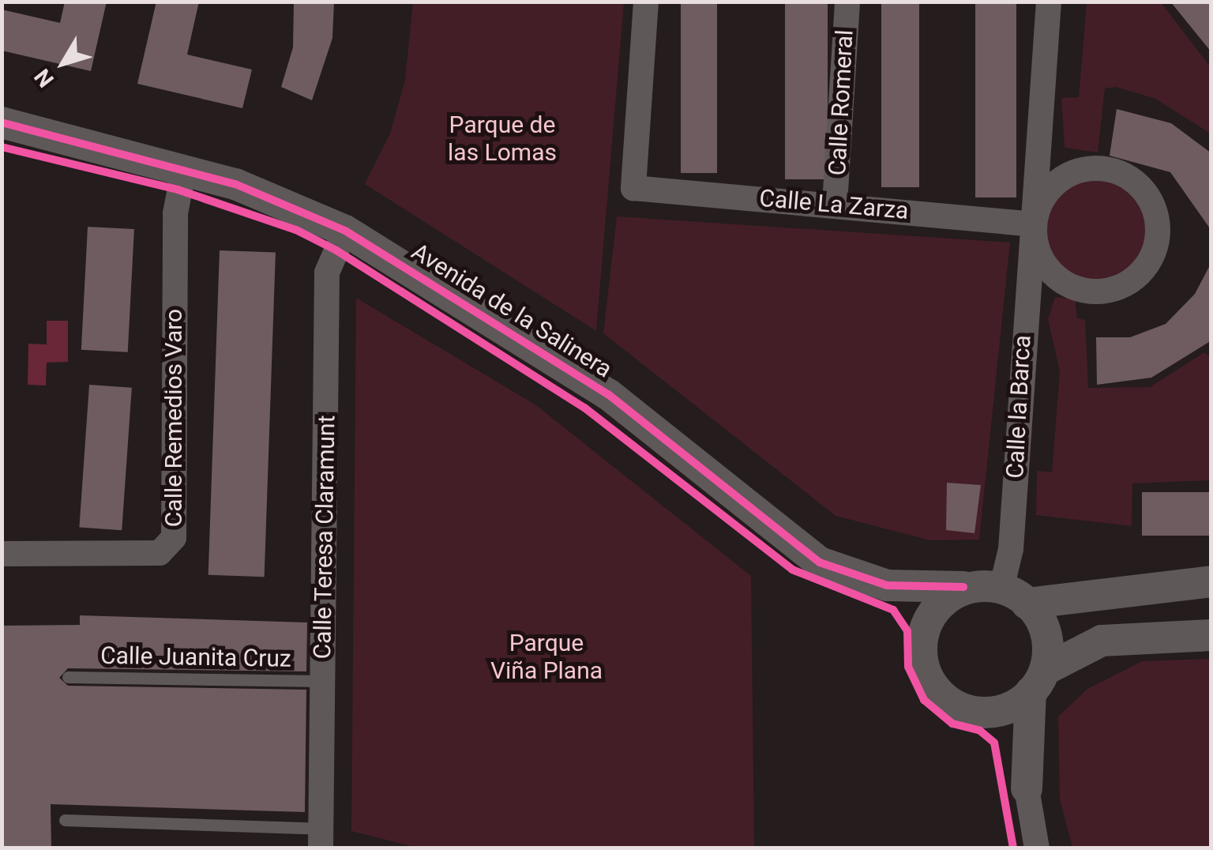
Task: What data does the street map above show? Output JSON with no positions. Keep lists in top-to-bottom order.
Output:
{
  "streets": {
    "street": [
      "Calle Romeral",
      "Calle La Zarza",
      "Avenida de la Salinera",
      "Calle la Barca",
      "Calle Remedios Varo",
      "Calle Teresa Claramunt"
    ],
    "lane": ["Calle Juanita Cruz"]
  },
  "crossings": [
    ["Calle Romeral", "Calle La Zarza"],
    ["Calle La Zarza", "Calle la Barca"],
    ["Avenida de la Salinera", "Calle la Barca"],
    ["Avenida de la Salinera", "Calle Remedios Varo"],
    ["Avenida de la Salinera", "Calle Teresa Claramunt"],
    ["Calle Teresa Claramunt", "Calle Juanita Cruz"]
  ],
  "parks": ["Parque de las Lomas", "Parque Viña Plana"],
  "north": "bottom left"
}
